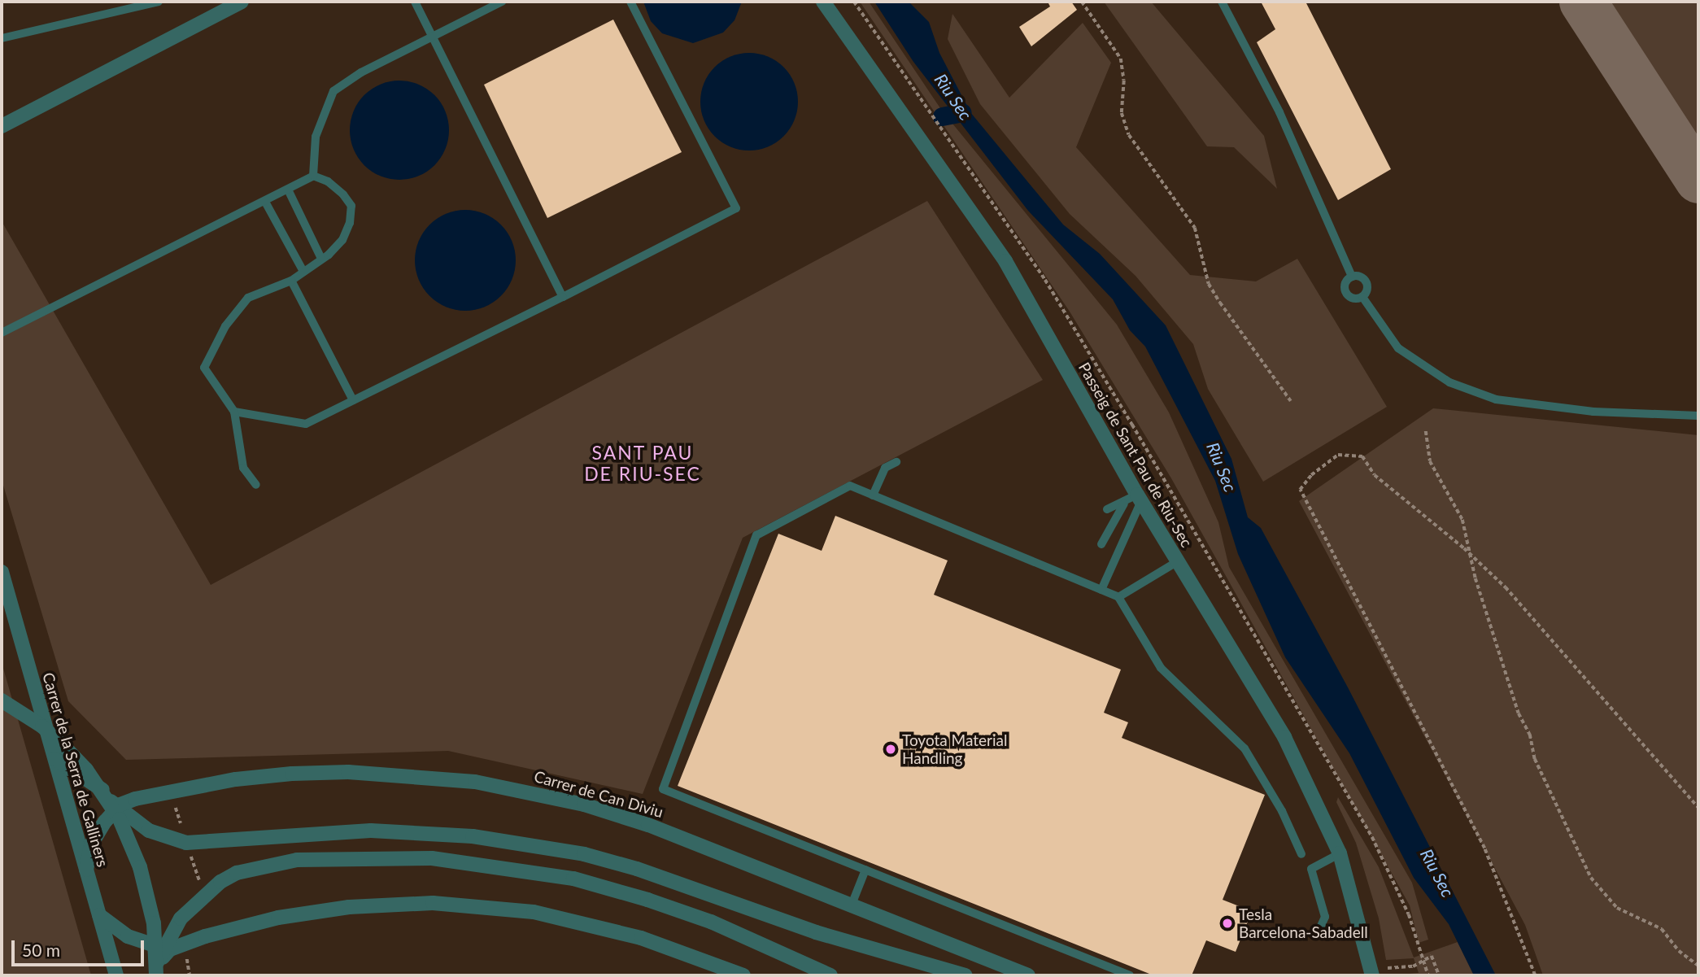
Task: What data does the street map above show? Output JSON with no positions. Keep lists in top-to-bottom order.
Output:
{
  "streets": {
    "street": ["Passeig de Sant Pau de Riu-Sec", "Carrer de la Serra de Galliners", "Carrer de Can Diviu"]
  },
  "crossings": [
    ["Carrer de la Serra de Galliners", "Carrer de Can Diviu"]
  ],
  "districts": ["SANT PAU DE RIU-SEC"],
  "water": ["Riu Sec"],
  "places": ["Toyota Material Handling", "Tesla Barcelona-Sabadell"],
  "scale_bar": "50 m"
}
